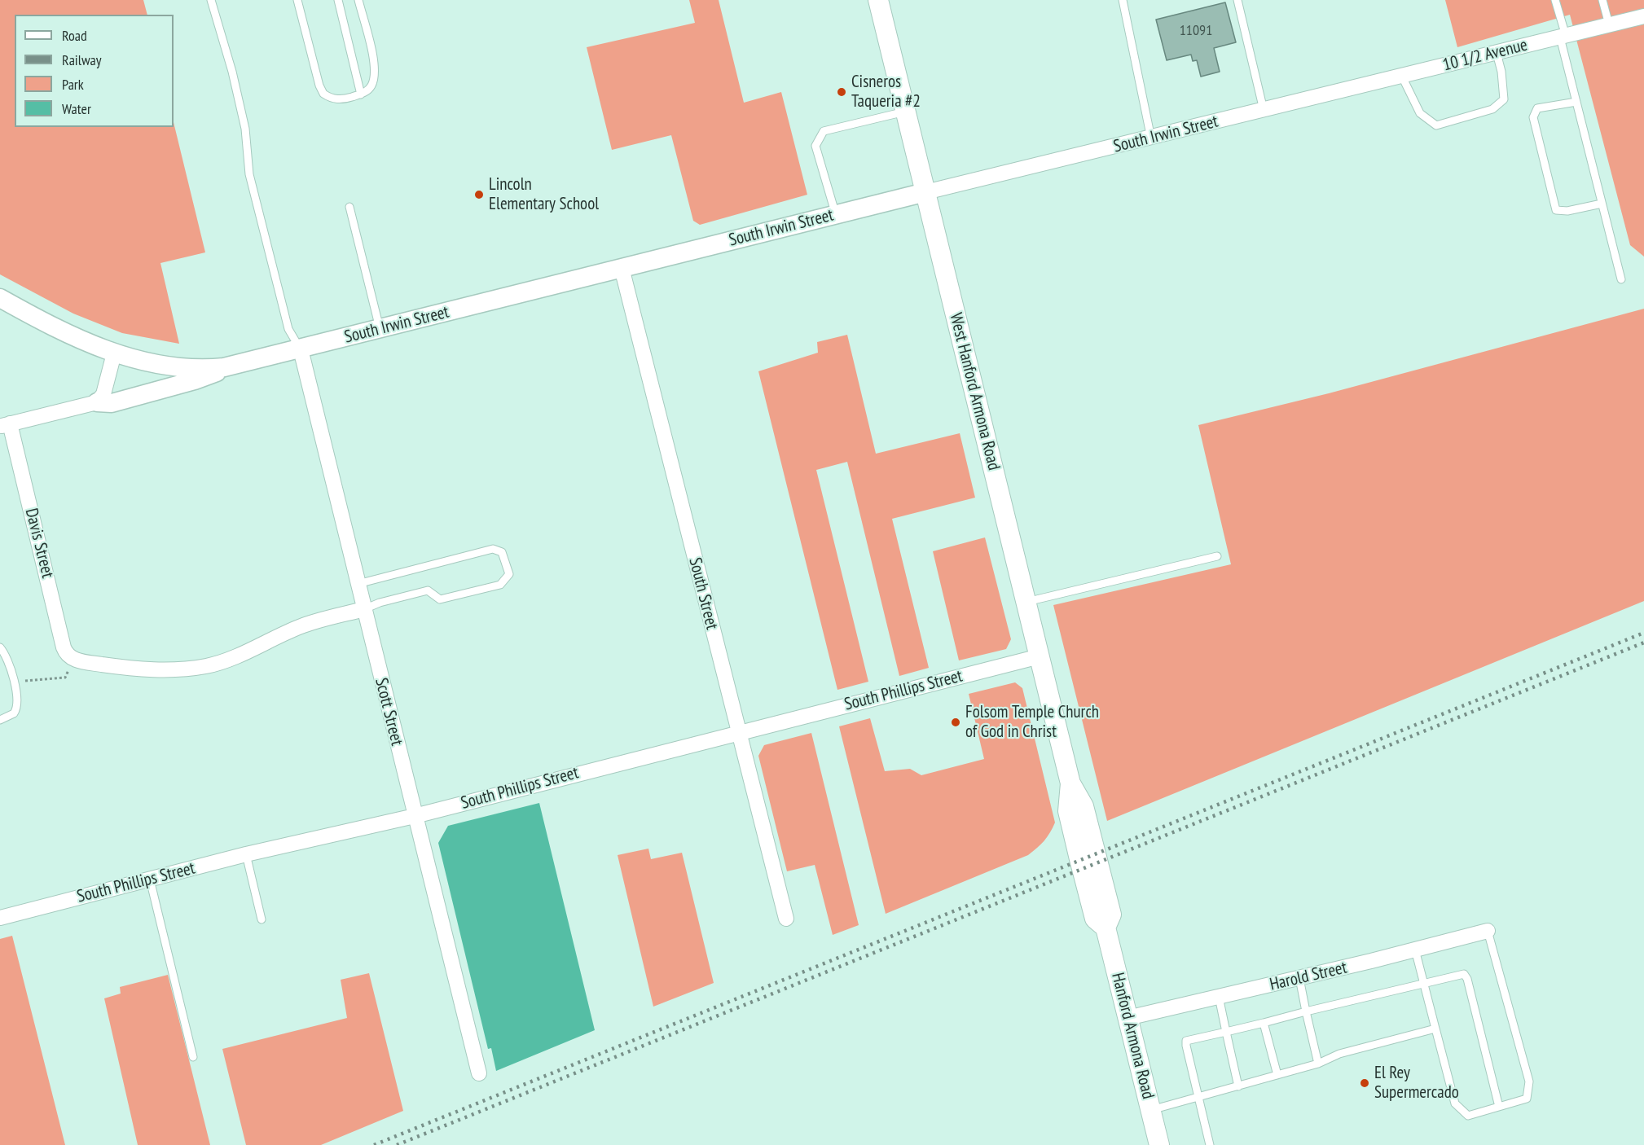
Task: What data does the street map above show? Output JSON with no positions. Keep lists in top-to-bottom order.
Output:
{
  "streets": {
    "main road": ["West Hanford Armona Road", "Hanford Armona Road"],
    "street": [
      "10 1/2 Avenue",
      "South Irwin Street",
      "Davis Street",
      "South Street",
      "South Phillips Street",
      "Scott Street",
      "Harold Street"
    ]
  },
  "crossings": [
    ["10 1/2 Avenue", "South Irwin Street"],
    ["South Irwin Street", "West Hanford Armona Road"],
    ["South Irwin Street", "South Street"],
    ["South Irwin Street", "Scott Street"],
    ["West Hanford Armona Road", "South Phillips Street"],
    ["West Hanford Armona Road", "Hanford Armona Road"],
    ["South Street", "South Phillips Street"],
    ["South Phillips Street", "Scott Street"],
    ["Harold Street", "Hanford Armona Road"]
  ],
  "places": [
    "Cisneros Taqueria #2",
    "Lincoln Elementary School",
    "Folsom Temple Church of God in Christ",
    "El Rey Supermercado"
  ],
  "house_numbers": ["11091"],
  "legend": [
    "Road",
    "Railway",
    "Park",
    "Water"
  ]
}
